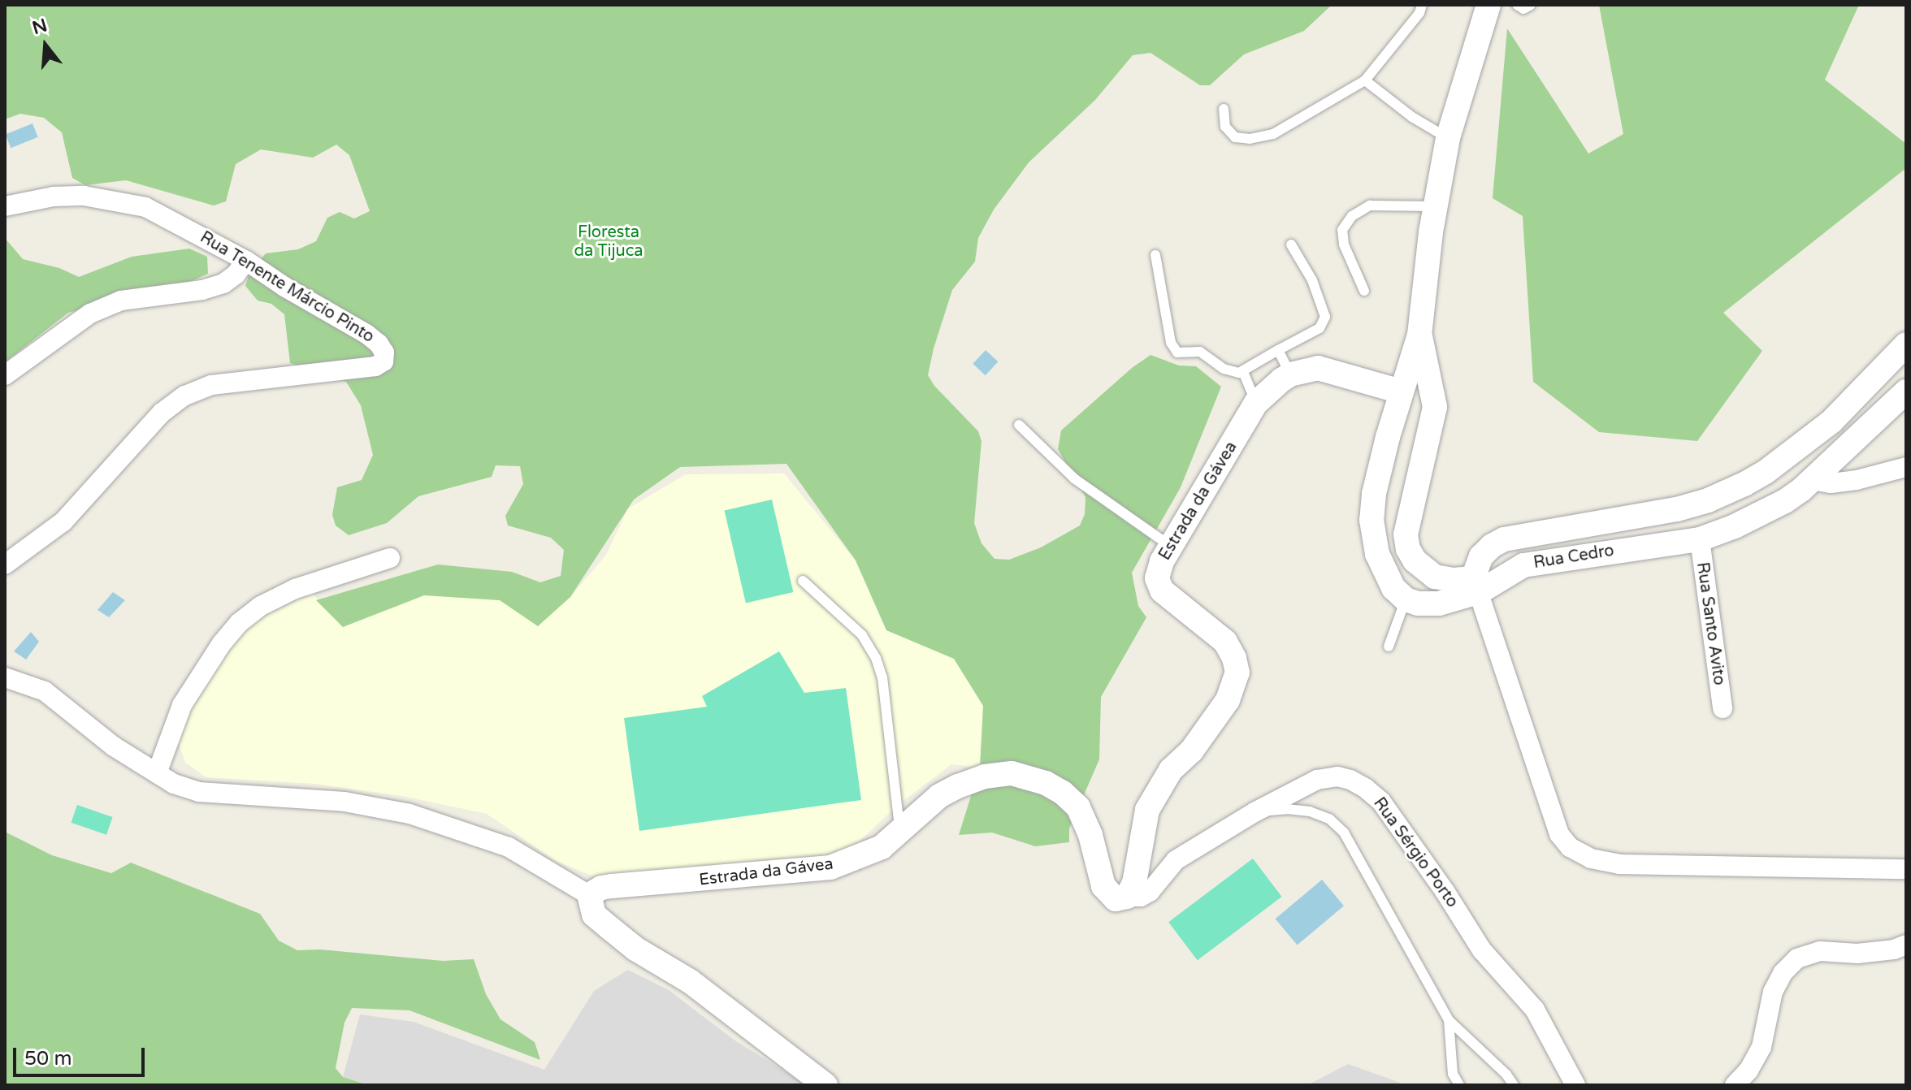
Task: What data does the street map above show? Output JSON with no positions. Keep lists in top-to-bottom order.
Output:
{
  "streets": {
    "street": [
      "Rua Tenente Márcio Pinto",
      "Estrada da Gávea",
      "Rua Cedro",
      "Rua Santo Avito",
      "Rua Sérgio Porto"
    ]
  },
  "crossings": [
    ["Estrada da Gávea", "Rua Sérgio Porto"],
    ["Rua Cedro", "Rua Santo Avito"]
  ],
  "parks": ["Floresta da Tijuca"],
  "scale_bar": "50 m",
  "north": "top"
}
